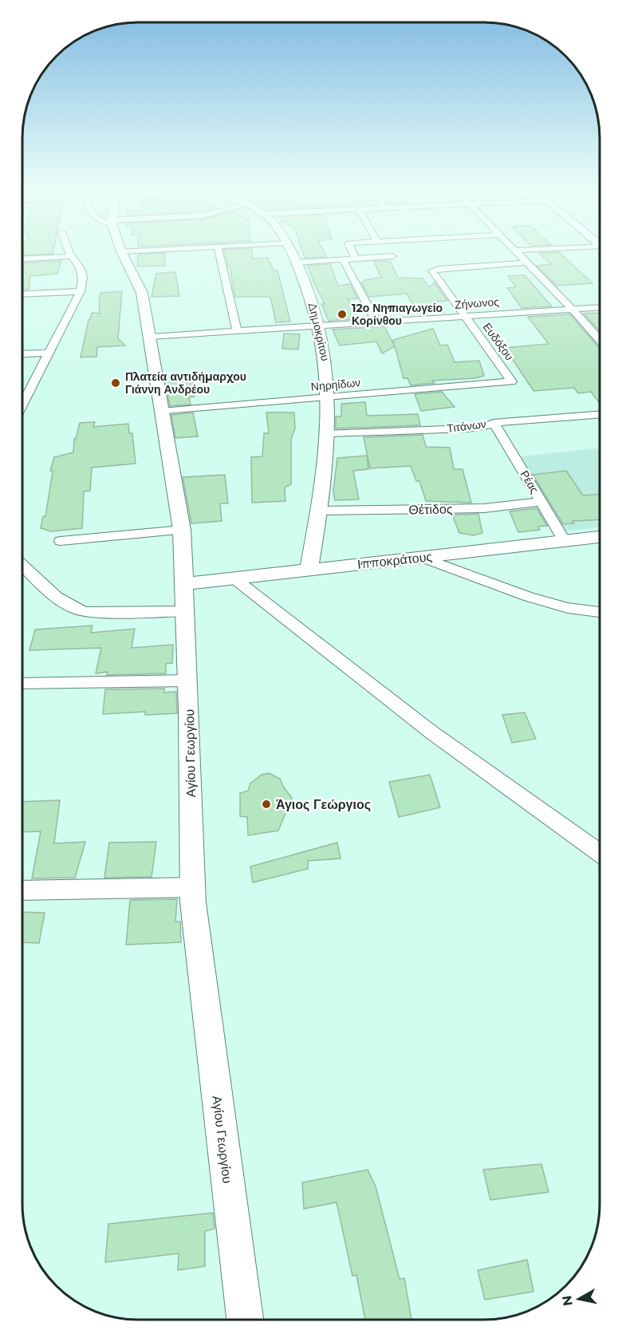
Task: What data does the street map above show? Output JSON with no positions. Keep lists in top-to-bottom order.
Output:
{
  "streets": {
    "street": [
      "Ζήνωνος",
      "Δημοκρίτου",
      "Ευδόξου",
      "Νηρηίδων",
      "Τιτάνων",
      "Ρέας",
      "Θέτιδος",
      "Ιπποκράτους",
      "Αγίου Γεωργίου"
    ]
  },
  "crossings": [
    ["Ζήνωνος", "Δημοκρίτου"],
    ["Ζήνωνος", "Ευδόξου"],
    ["Ζήνωνος", "Αγίου Γεωργίου"],
    ["Δημοκρίτου", "Νηρηίδων"],
    ["Δημοκρίτου", "Τιτάνων"],
    ["Δημοκρίτου", "Θέτιδος"],
    ["Δημοκρίτου", "Ιπποκράτους"],
    ["Ευδόξου", "Νηρηίδων"],
    ["Νηρηίδων", "Αγίου Γεωργίου"],
    ["Τιτάνων", "Ρέας"],
    ["Ρέας", "Θέτιδος"],
    ["Ρέας", "Ιπποκράτους"],
    ["Ιπποκράτους", "Αγίου Γεωργίου"]
  ],
  "places": ["12ο Νηπιαγωγείο Κορίνθου", "Πλατεία αντιδήμαρχου Γιάννη Ανδρέου", "Άγιος Γεώργιος"],
  "north": "left"
}
